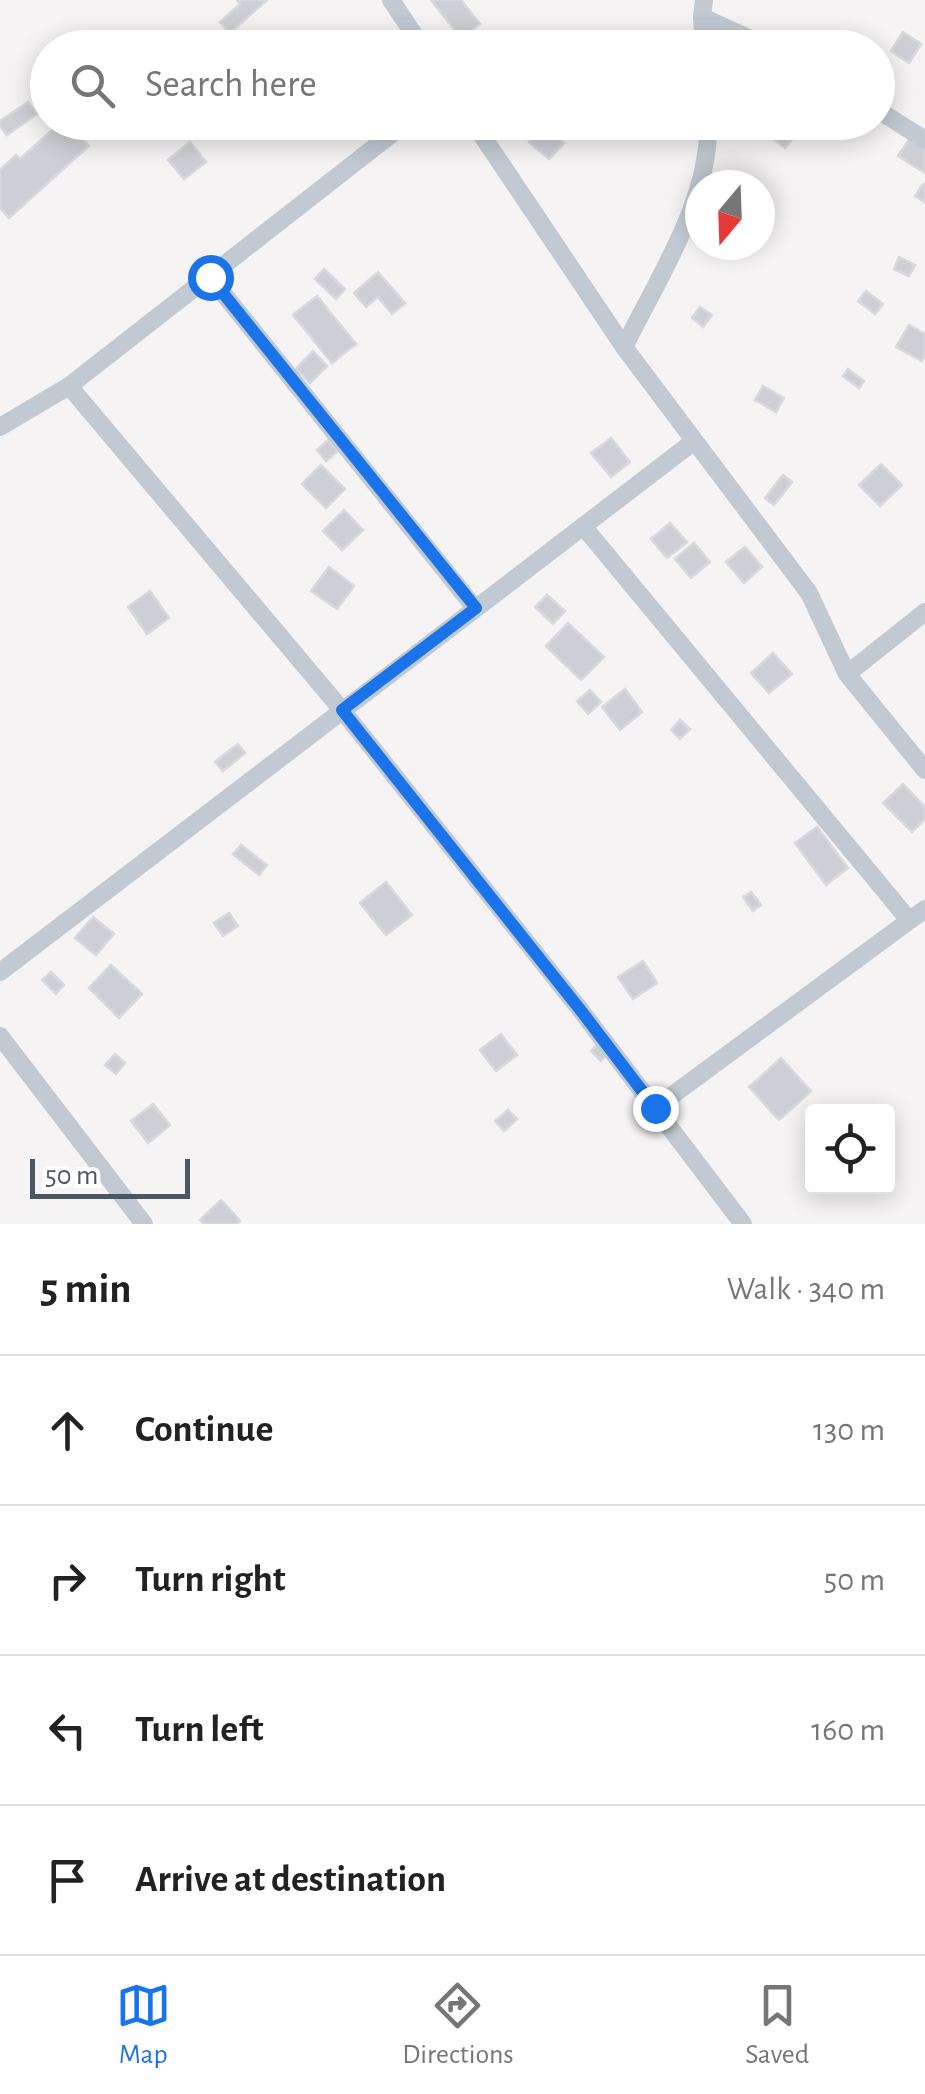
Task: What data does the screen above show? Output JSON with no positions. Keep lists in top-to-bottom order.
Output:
{
  "scale_bar": "50 m",
  "north": "bottom",
  "page": {
    "search": "Search here",
    "scale": "50 m",
    "heading": ["5 min", "Walk · 340 m"],
    "list": [
      ["Continue", "130 m"],
      ["Turn right", "50 m"],
      ["Turn left", "160 m"],
      "Arrive at destination"
    ],
    "nav": ["Map", "Directions", "Saved"]
  }
}
